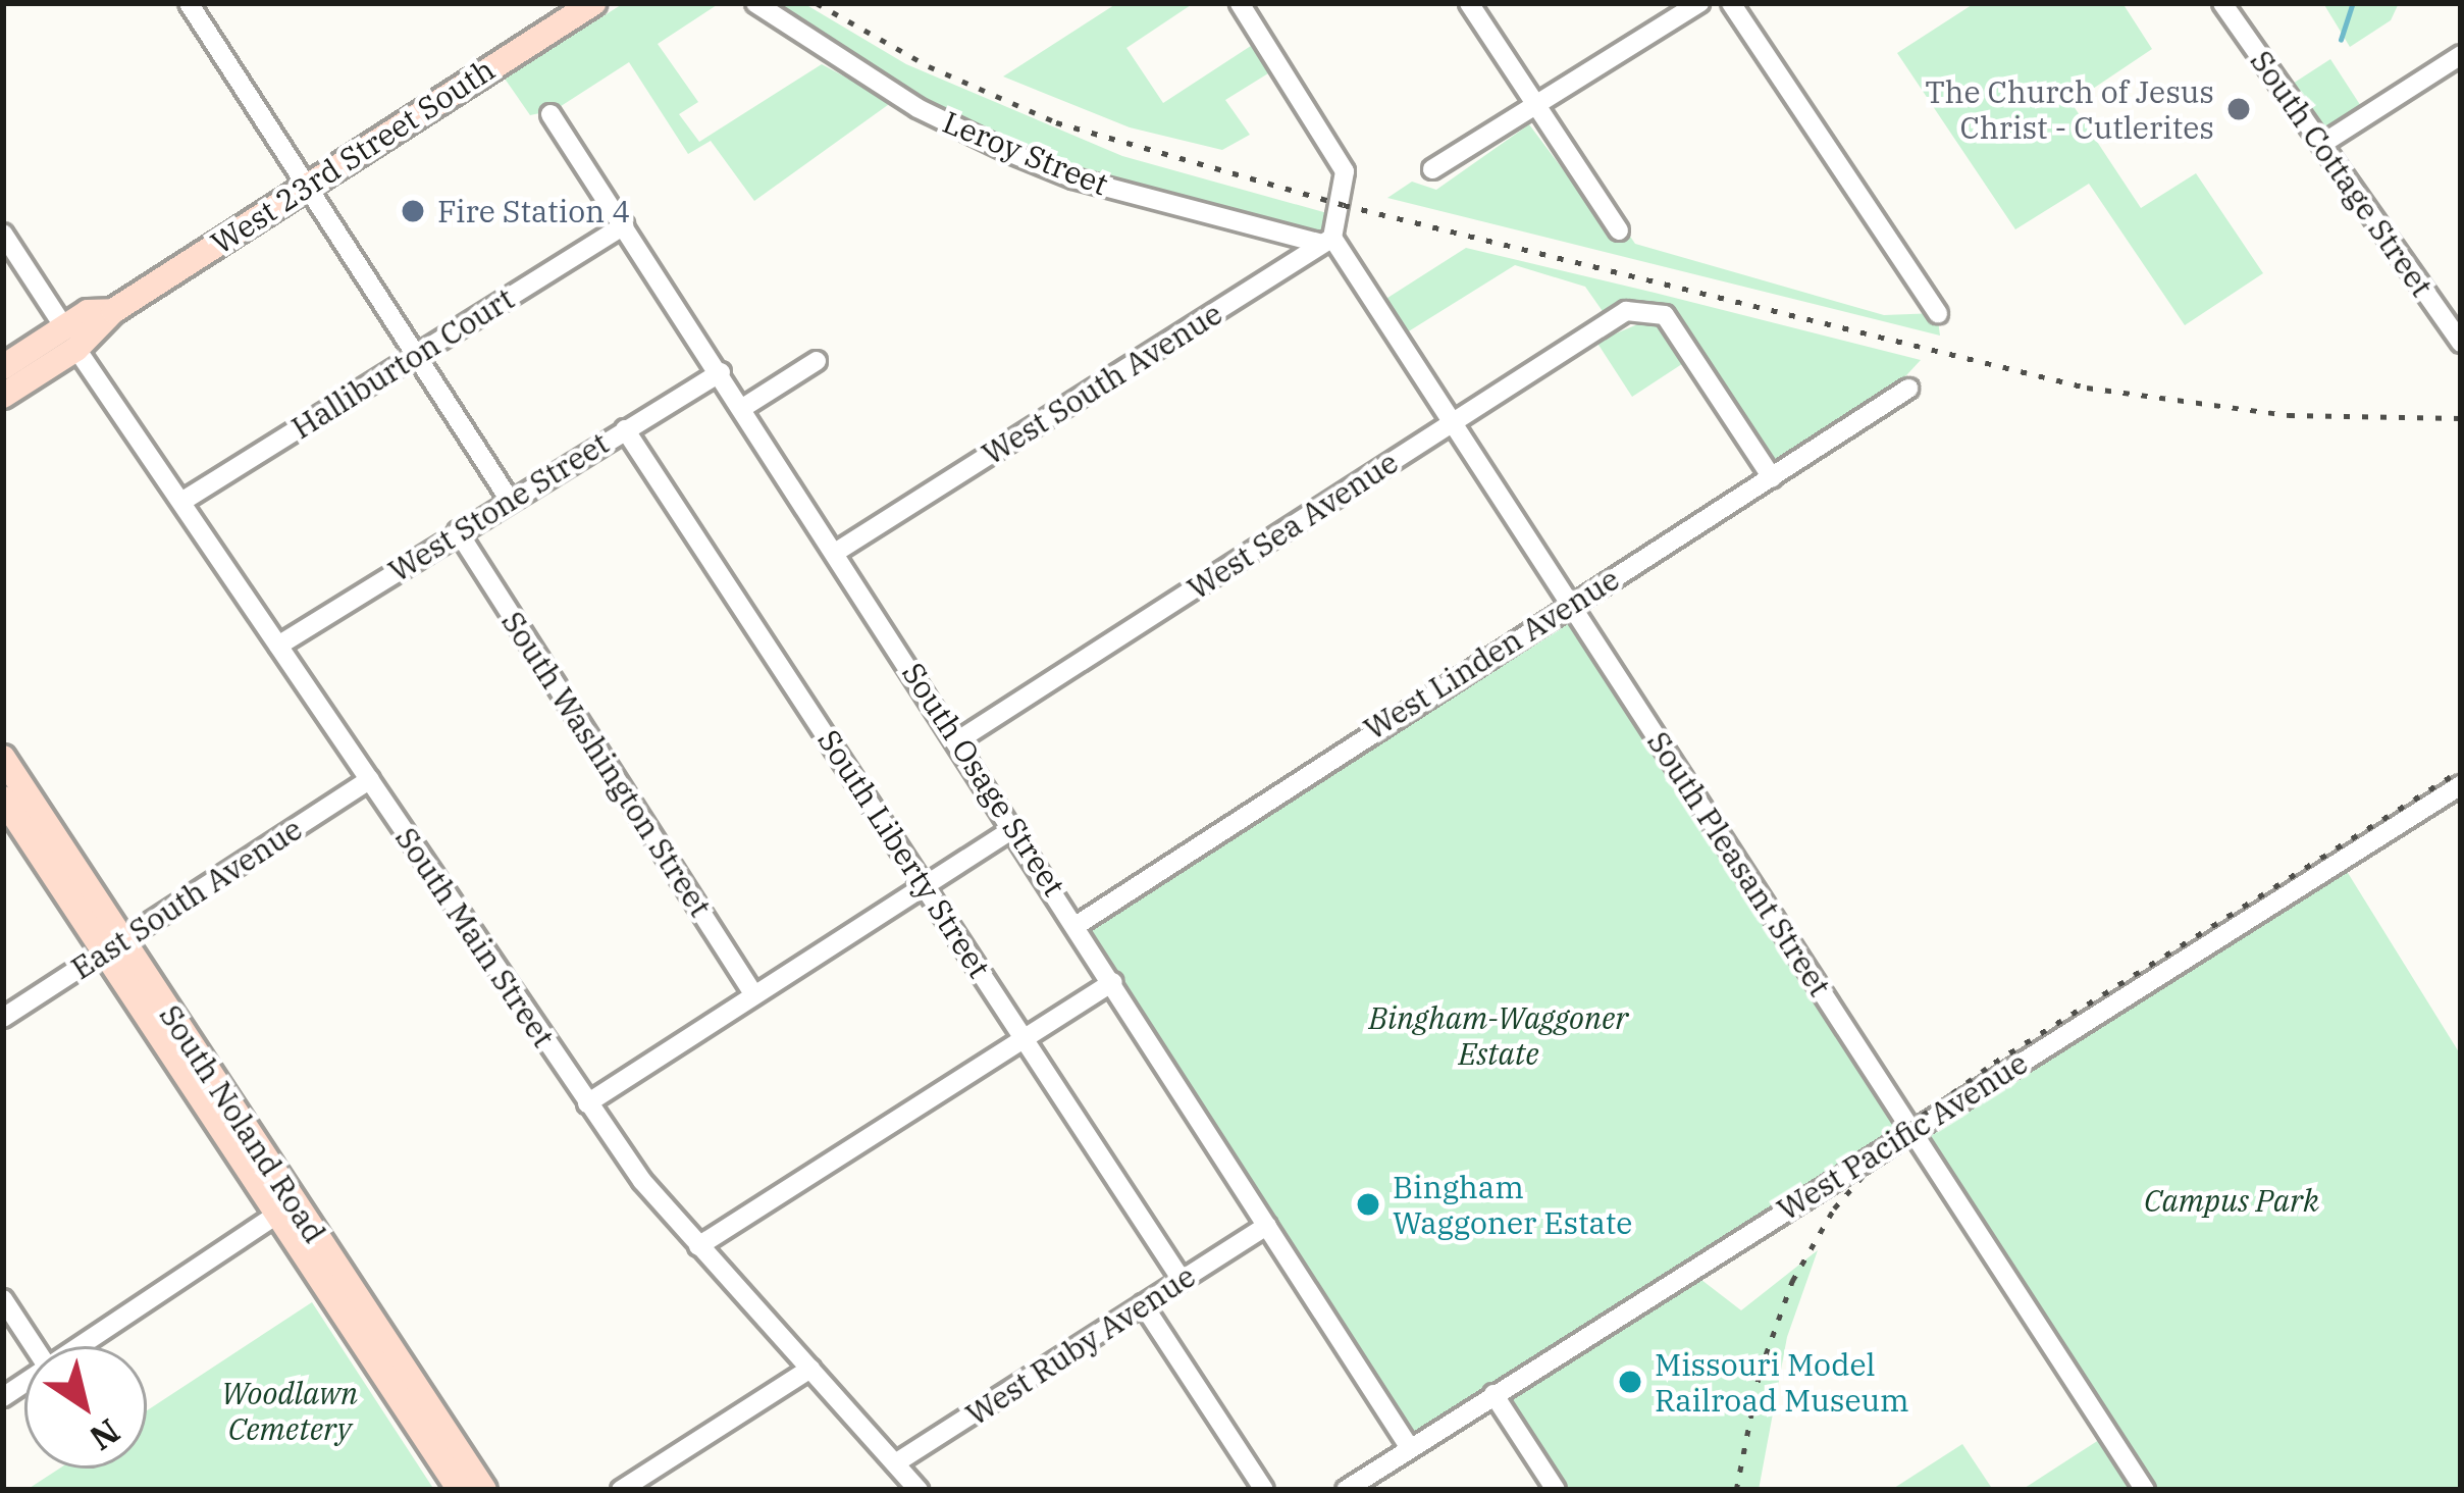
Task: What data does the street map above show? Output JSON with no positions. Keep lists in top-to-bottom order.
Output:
{
  "streets": {
    "main road": ["West 23rd Street South", "South Noland Road"],
    "street": [
      "Leroy Street",
      "South Cottage Street",
      "Halliburton Court",
      "West South Avenue",
      "West Stone Street",
      "West Sea Avenue",
      "West Linden Avenue",
      "South Washington Street",
      "South Osage Street",
      "South Liberty Street",
      "South Pleasant Street",
      "East South Avenue",
      "South Main Street",
      "West Pacific Avenue",
      "West Ruby Avenue"
    ]
  },
  "crossings": [
    ["Leroy Street", "West South Avenue"],
    ["Leroy Street", "South Pleasant Street"],
    ["West 23rd Street South", "South Main Street"],
    ["Halliburton Court", "South Osage Street"],
    ["Halliburton Court", "South Main Street"],
    ["West South Avenue", "South Osage Street"],
    ["West South Avenue", "South Pleasant Street"],
    ["West Stone Street", "South Washington Street"],
    ["West Stone Street", "South Osage Street"],
    ["West Stone Street", "South Liberty Street"],
    ["West Stone Street", "South Main Street"],
    ["West Sea Avenue", "West Linden Avenue"],
    ["West Sea Avenue", "South Osage Street"],
    ["West Sea Avenue", "South Pleasant Street"],
    ["West Linden Avenue", "South Osage Street"],
    ["West Linden Avenue", "South Pleasant Street"],
    ["South Osage Street", "West Pacific Avenue"],
    ["South Osage Street", "West Ruby Avenue"],
    ["South Liberty Street", "West Ruby Avenue"],
    ["South Pleasant Street", "West Pacific Avenue"],
    ["East South Avenue", "South Main Street"],
    ["East South Avenue", "South Noland Road"],
    ["South Main Street", "West Ruby Avenue"]
  ],
  "parks": ["Bingham-Waggoner Estate", "Campus Park", "Woodlawn Cemetery"],
  "places": [
    "The Church of Jesus Christ - Cutlerites",
    "Fire Station 4",
    "Bingham Waggoner Estate",
    "Missouri Model Railroad Museum"
  ],
  "north": "bottom right"
}
